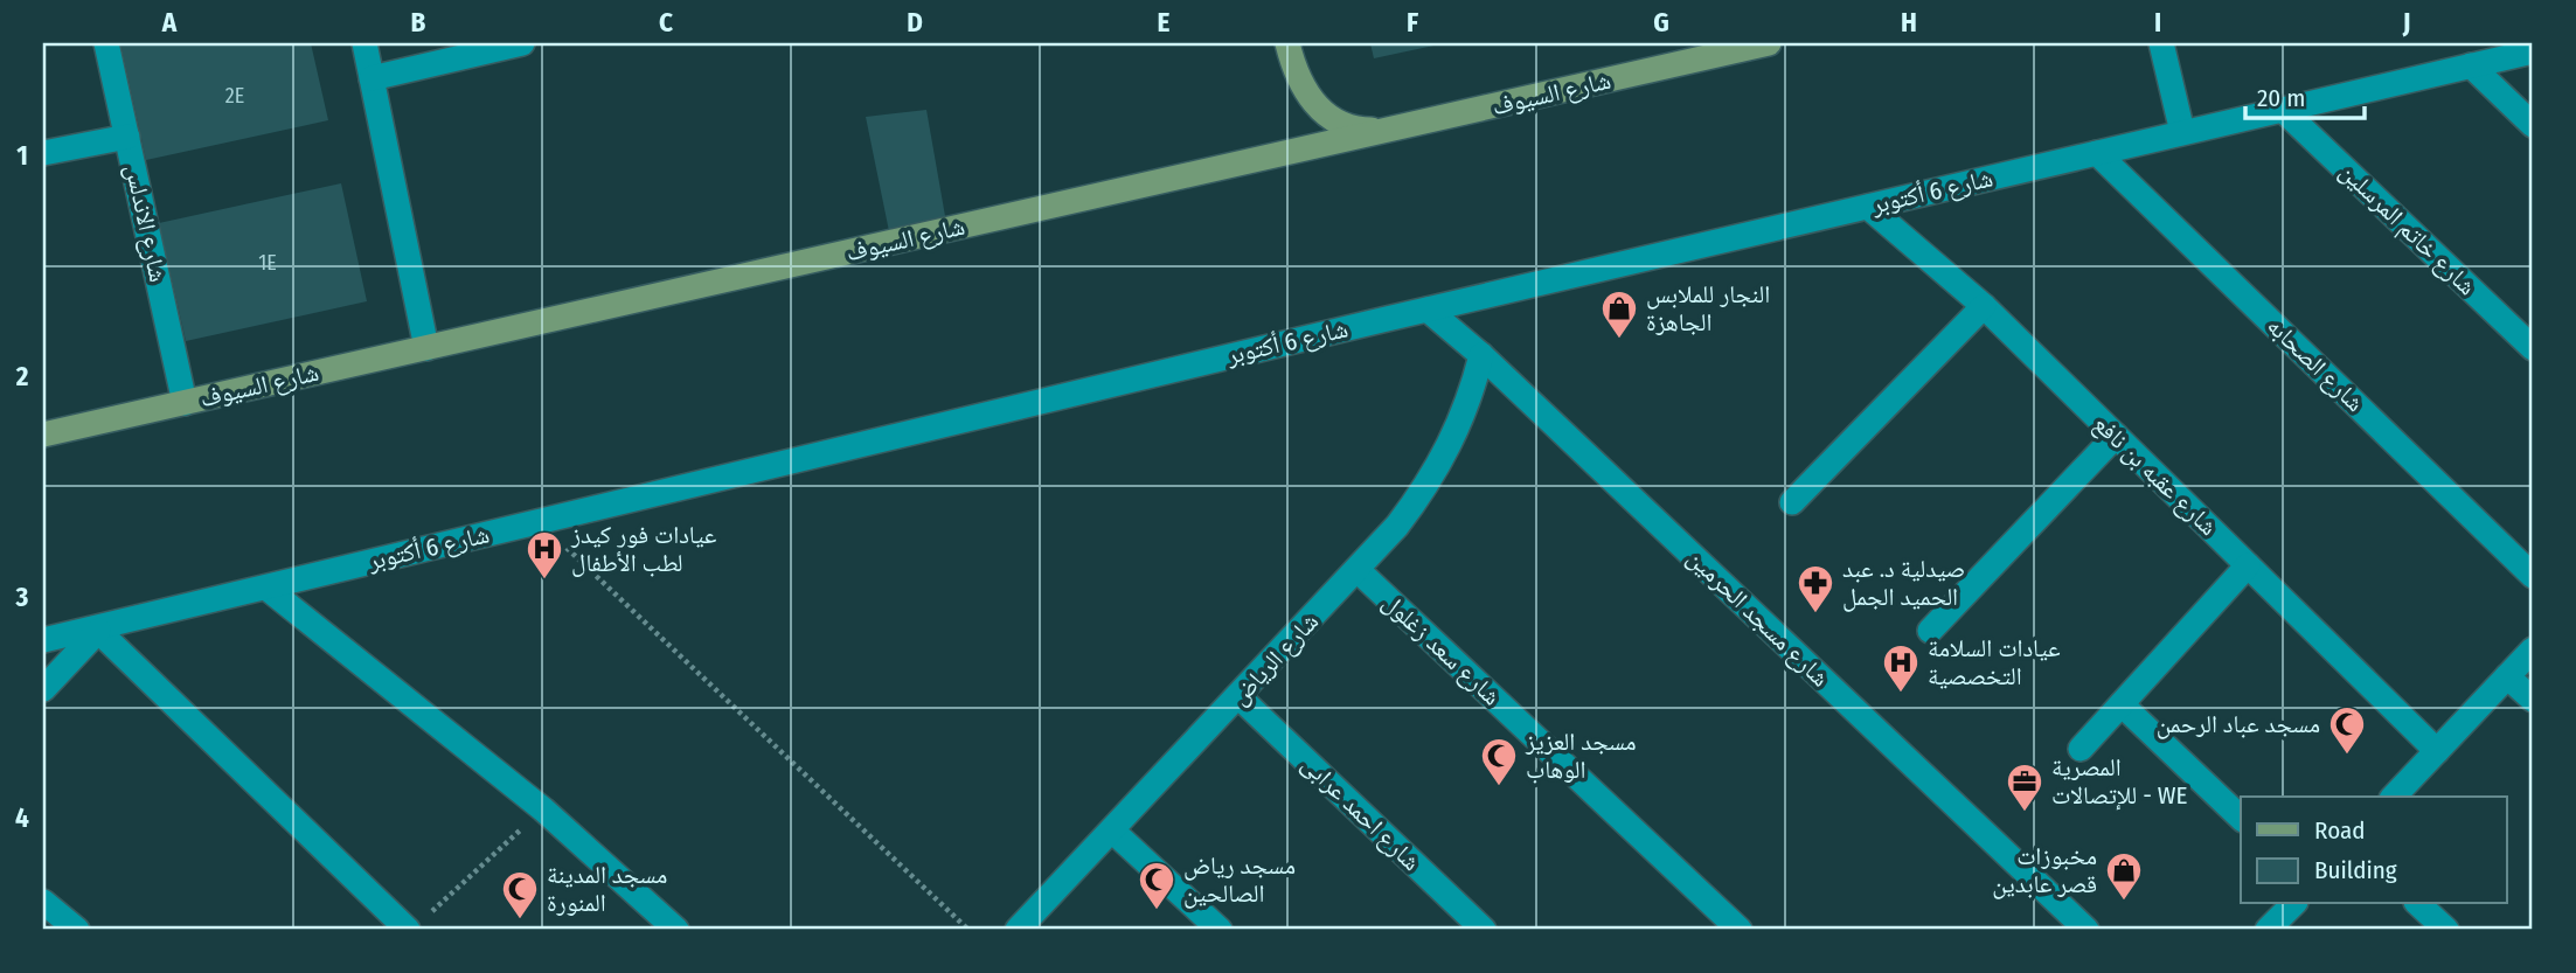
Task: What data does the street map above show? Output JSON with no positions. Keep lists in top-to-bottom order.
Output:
{
  "streets": {
    "main road": ["شارع السيوف"],
    "street": [
      "شارع 6 أكتوبر",
      "شارع الاندلس",
      "شارع خاتم المرسلين",
      "شارع الصحابه",
      "شارع عقبه بن نافع",
      "شارع مسجد الحرمين",
      "شارع سعد زغلول",
      "شارع الرياض",
      "شارع احمد عرابى"
    ]
  },
  "crossings": [
    ["شارع السيوف", "شارع الاندلس"],
    ["شارع 6 أكتوبر", "شارع خاتم المرسلين"],
    ["شارع 6 أكتوبر", "شارع الصحابه"],
    ["شارع 6 أكتوبر", "شارع عقبه بن نافع"],
    ["شارع 6 أكتوبر", "شارع مسجد الحرمين"],
    ["شارع مسجد الحرمين", "شارع الرياض"],
    ["شارع سعد زغلول", "شارع الرياض"],
    ["شارع الرياض", "شارع احمد عرابى"]
  ],
  "places": {
    "shop": ["النجار للملابس الجاهزة", "مخبوزات قصر عابدين"],
    "hospital": ["عيادات فور كيدز لطب الأطفال", "عيادات السلامة التخصصية"],
    "pharmacy": ["صيدلية د. عبد الحميد الجمل"],
    "mosque": [
      "مسجد عباد الرحمن",
      "مسجد العزيز الوهاب",
      "مسجد رياض الصالحين",
      "مسجد المدينة المنورة"
    ],
    "office": ["المصرية للإتصالات - WE"]
  },
  "house_numbers": ["2E", "1E"],
  "legend": ["Road", "Building"],
  "scale_bar": "20 m",
  "grid": {
    "columns": [
      "A",
      "B",
      "C",
      "D",
      "E",
      "F",
      "G",
      "H",
      "I",
      "J"
    ],
    "rows": [
      "1",
      "2",
      "3",
      "4"
    ]
  }
}
